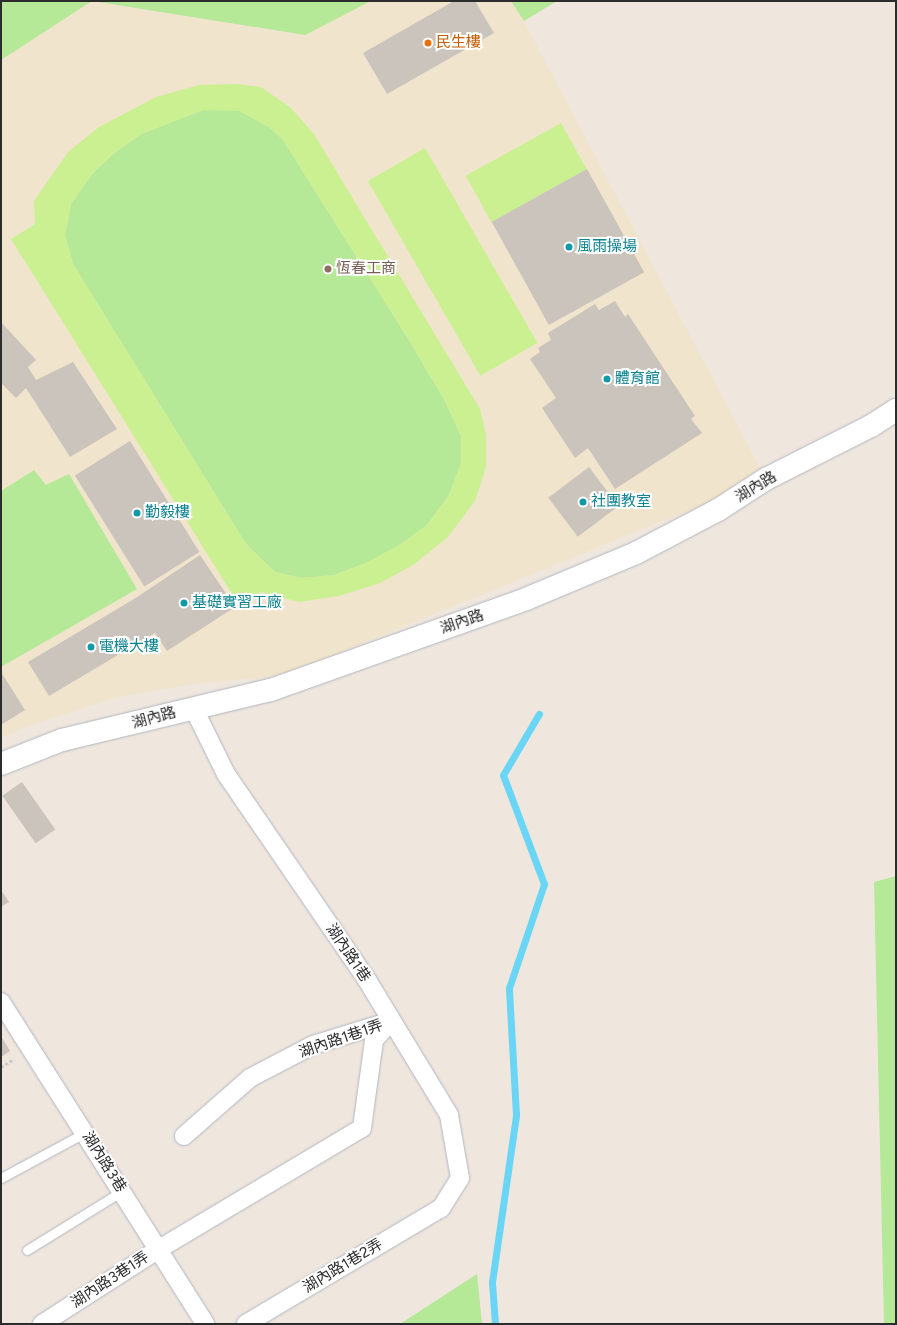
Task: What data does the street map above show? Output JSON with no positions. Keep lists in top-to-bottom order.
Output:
{
  "streets": {
    "street": [
      "湖內路",
      "湖內路1巷",
      "湖內路1巷1弄",
      "湖內路3巷",
      "湖內路1巷2弄",
      "湖內路3巷1弄"
    ]
  },
  "crossings": [
    ["湖內路", "湖內路1巷"],
    ["湖內路1巷", "湖內路1巷1弄"],
    ["湖內路1巷", "湖內路1巷2弄"],
    ["湖內路1巷1弄", "湖內路3巷"],
    ["湖內路1巷1弄", "湖內路3巷1弄"],
    ["湖內路3巷", "湖內路3巷1弄"]
  ],
  "places": [
    "民生樓",
    "風雨操場",
    "恆春工商",
    "體育館",
    "社團教室",
    "勤毅樓",
    "基礎實習工廠",
    "電機大樓"
  ]
}
